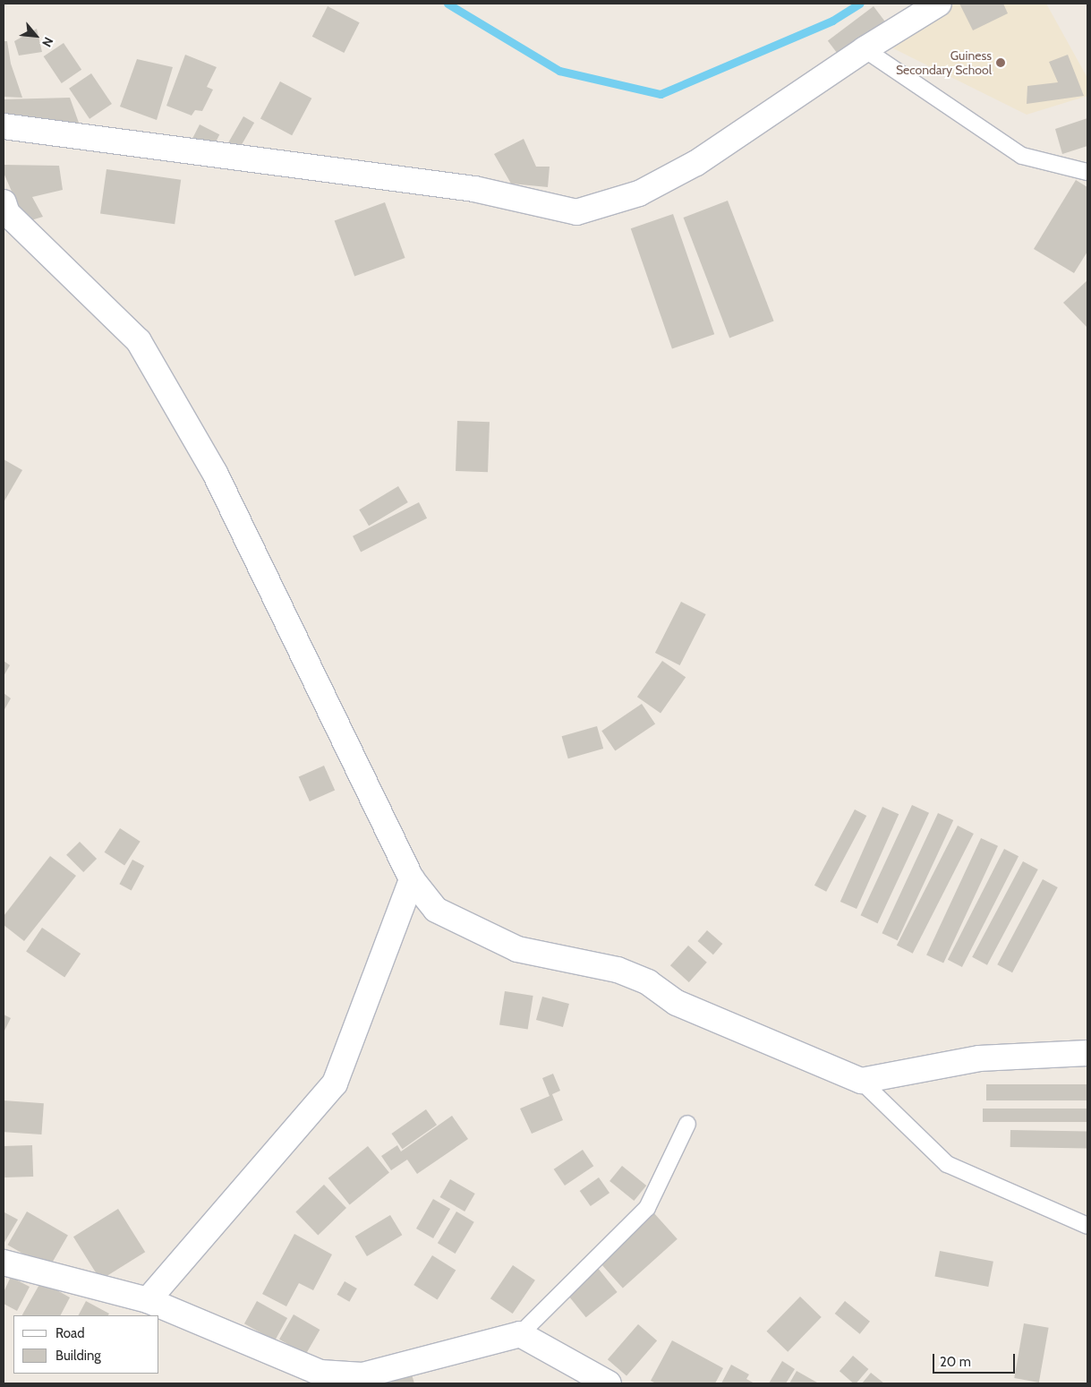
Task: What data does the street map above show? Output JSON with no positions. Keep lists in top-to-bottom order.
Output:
{
  "places": ["Guiness Secondary School"],
  "legend": ["Road", "Building"],
  "scale_bar": "20 m",
  "north": "bottom right"
}
